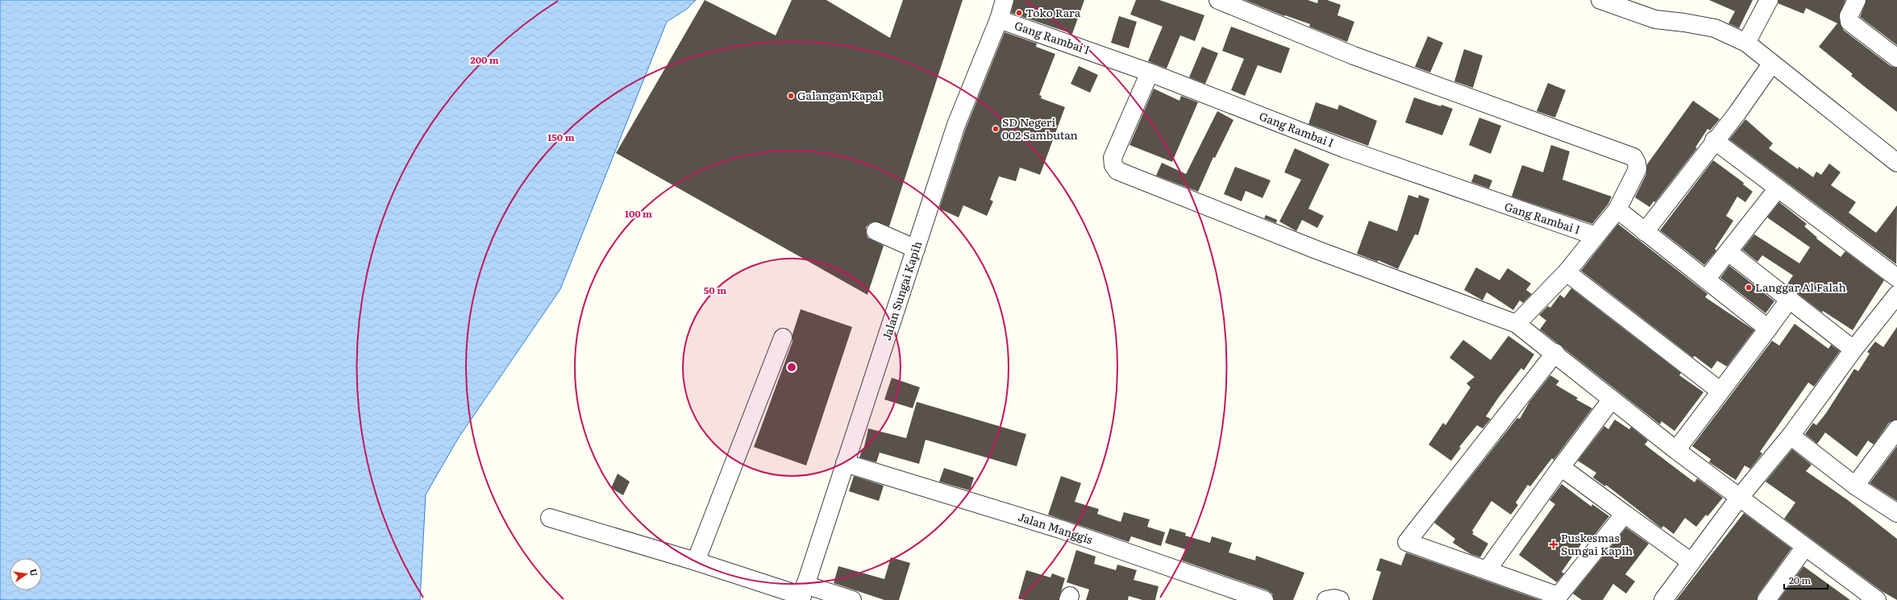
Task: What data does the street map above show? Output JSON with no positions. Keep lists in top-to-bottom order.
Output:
{
  "streets": {
    "street": ["Gang Rambai I", "Jalan Sungai Kapih", "Jalan Manggis"]
  },
  "crossings": [
    ["Gang Rambai I", "Jalan Sungai Kapih"],
    ["Jalan Sungai Kapih", "Jalan Manggis"]
  ],
  "places": {
    "other": [
      "Toko Rara",
      "Galangan Kapal",
      "SD Negeri 002 Sambutan",
      "Langgar Al Falah"
    ],
    "health": ["Puskesmas Sungai Kapih"]
  },
  "scale_bar": "20 m",
  "north": "right",
  "rings": [
    "200 m",
    "150 m",
    "100 m",
    "50 m"
  ]
}
